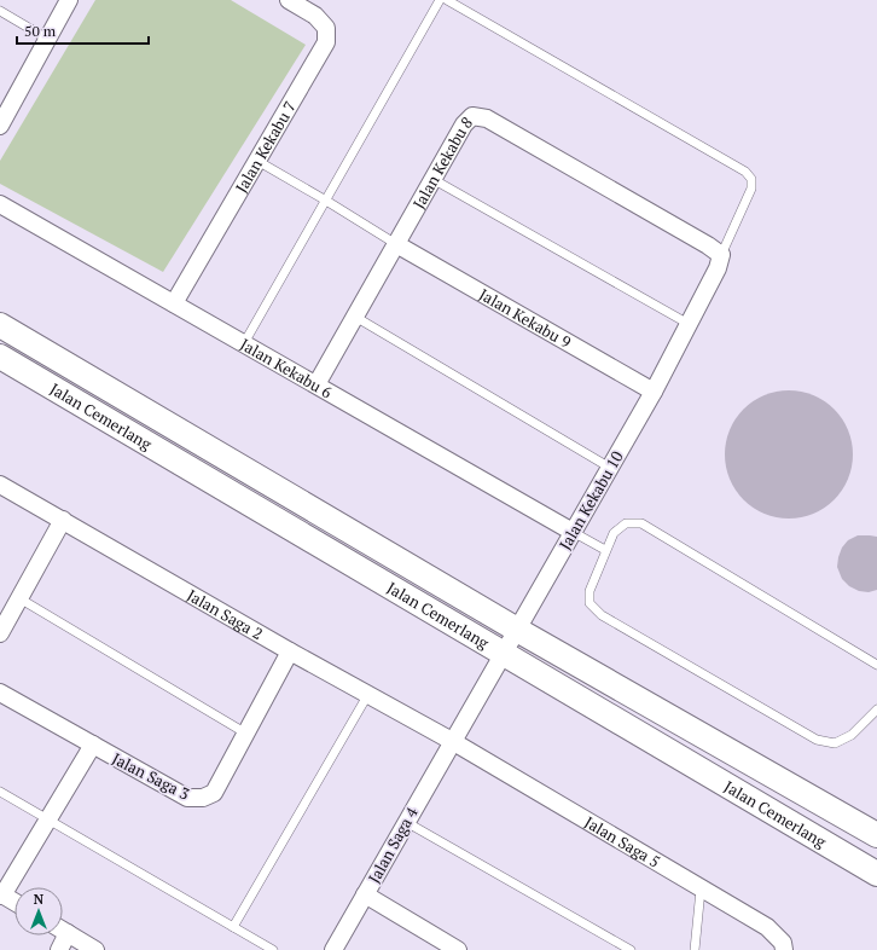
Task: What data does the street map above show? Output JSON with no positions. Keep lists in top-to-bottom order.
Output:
{
  "streets": {
    "main road": ["Jalan Cemerlang"],
    "street": [
      "Jalan Kekabu 7",
      "Jalan Kekabu 8",
      "Jalan Kekabu 9",
      "Jalan Kekabu 6",
      "Jalan Kekabu 10",
      "Jalan Saga 2",
      "Jalan Saga 3",
      "Jalan Saga 5",
      "Jalan Saga 4"
    ]
  },
  "crossings": [
    ["Jalan Kekabu 7", "Jalan Kekabu 6"],
    ["Jalan Kekabu 8", "Jalan Kekabu 9"],
    ["Jalan Kekabu 8", "Jalan Kekabu 6"],
    ["Jalan Kekabu 8", "Jalan Kekabu 10"],
    ["Jalan Kekabu 9", "Jalan Kekabu 10"],
    ["Jalan Kekabu 6", "Jalan Kekabu 10"],
    ["Jalan Cemerlang", "Jalan Kekabu 10"],
    ["Jalan Kekabu 10", "Jalan Saga 2"],
    ["Jalan Kekabu 10", "Jalan Saga 5"],
    ["Jalan Kekabu 10", "Jalan Saga 4"],
    ["Jalan Saga 2", "Jalan Saga 3"],
    ["Jalan Saga 2", "Jalan Saga 5"],
    ["Jalan Saga 2", "Jalan Saga 4"],
    ["Jalan Saga 5", "Jalan Saga 4"]
  ],
  "scale_bar": "50 m",
  "north": "top"
}
